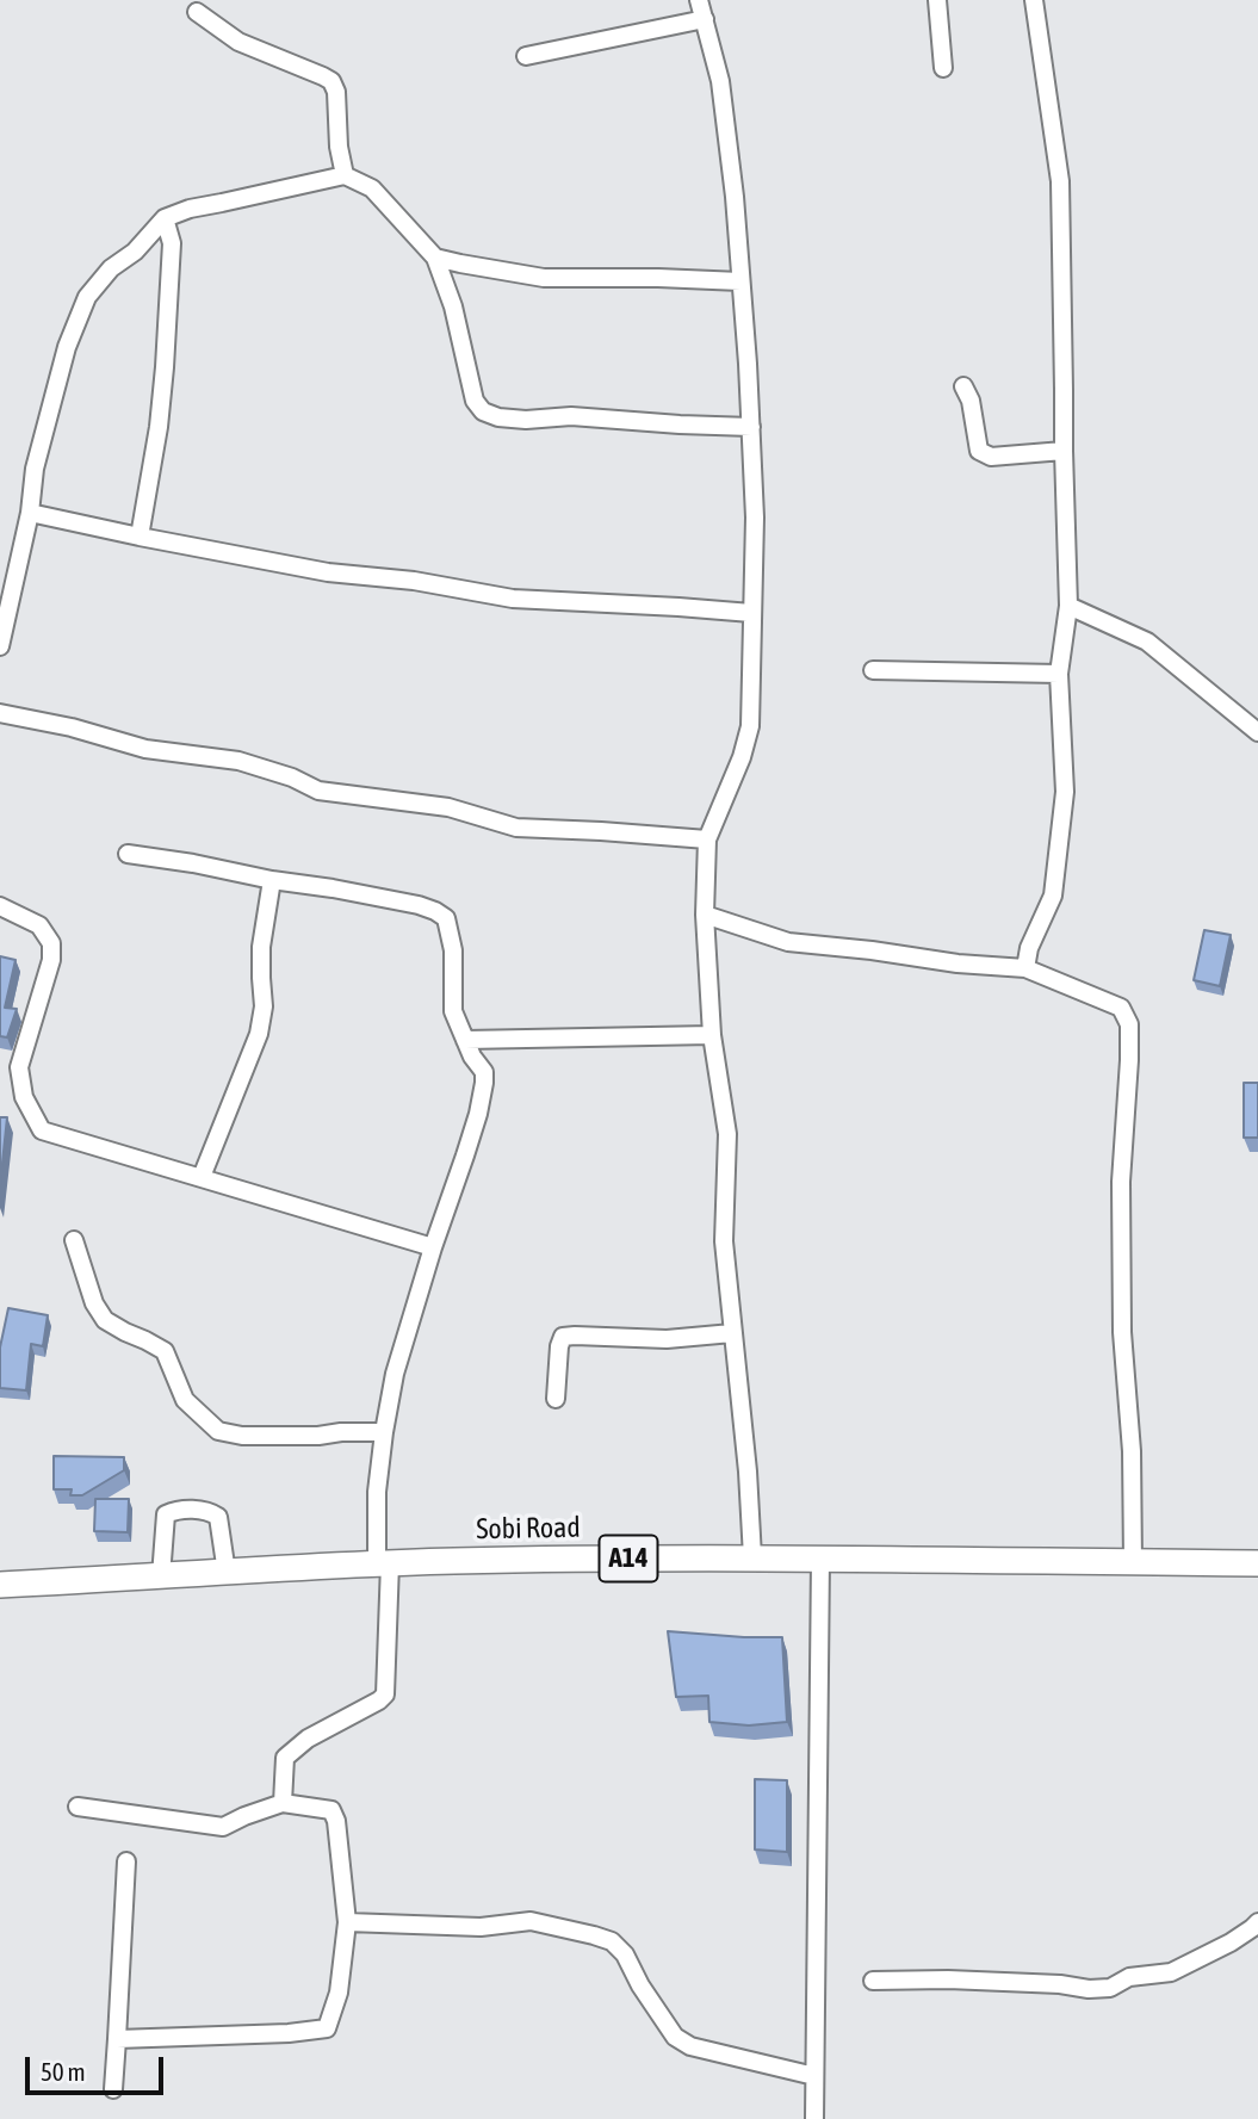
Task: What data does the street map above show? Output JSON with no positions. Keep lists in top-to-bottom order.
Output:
{
  "streets": {
    "highway": ["Sobi Road", "A14"]
  },
  "scale_bar": "50 m"
}
